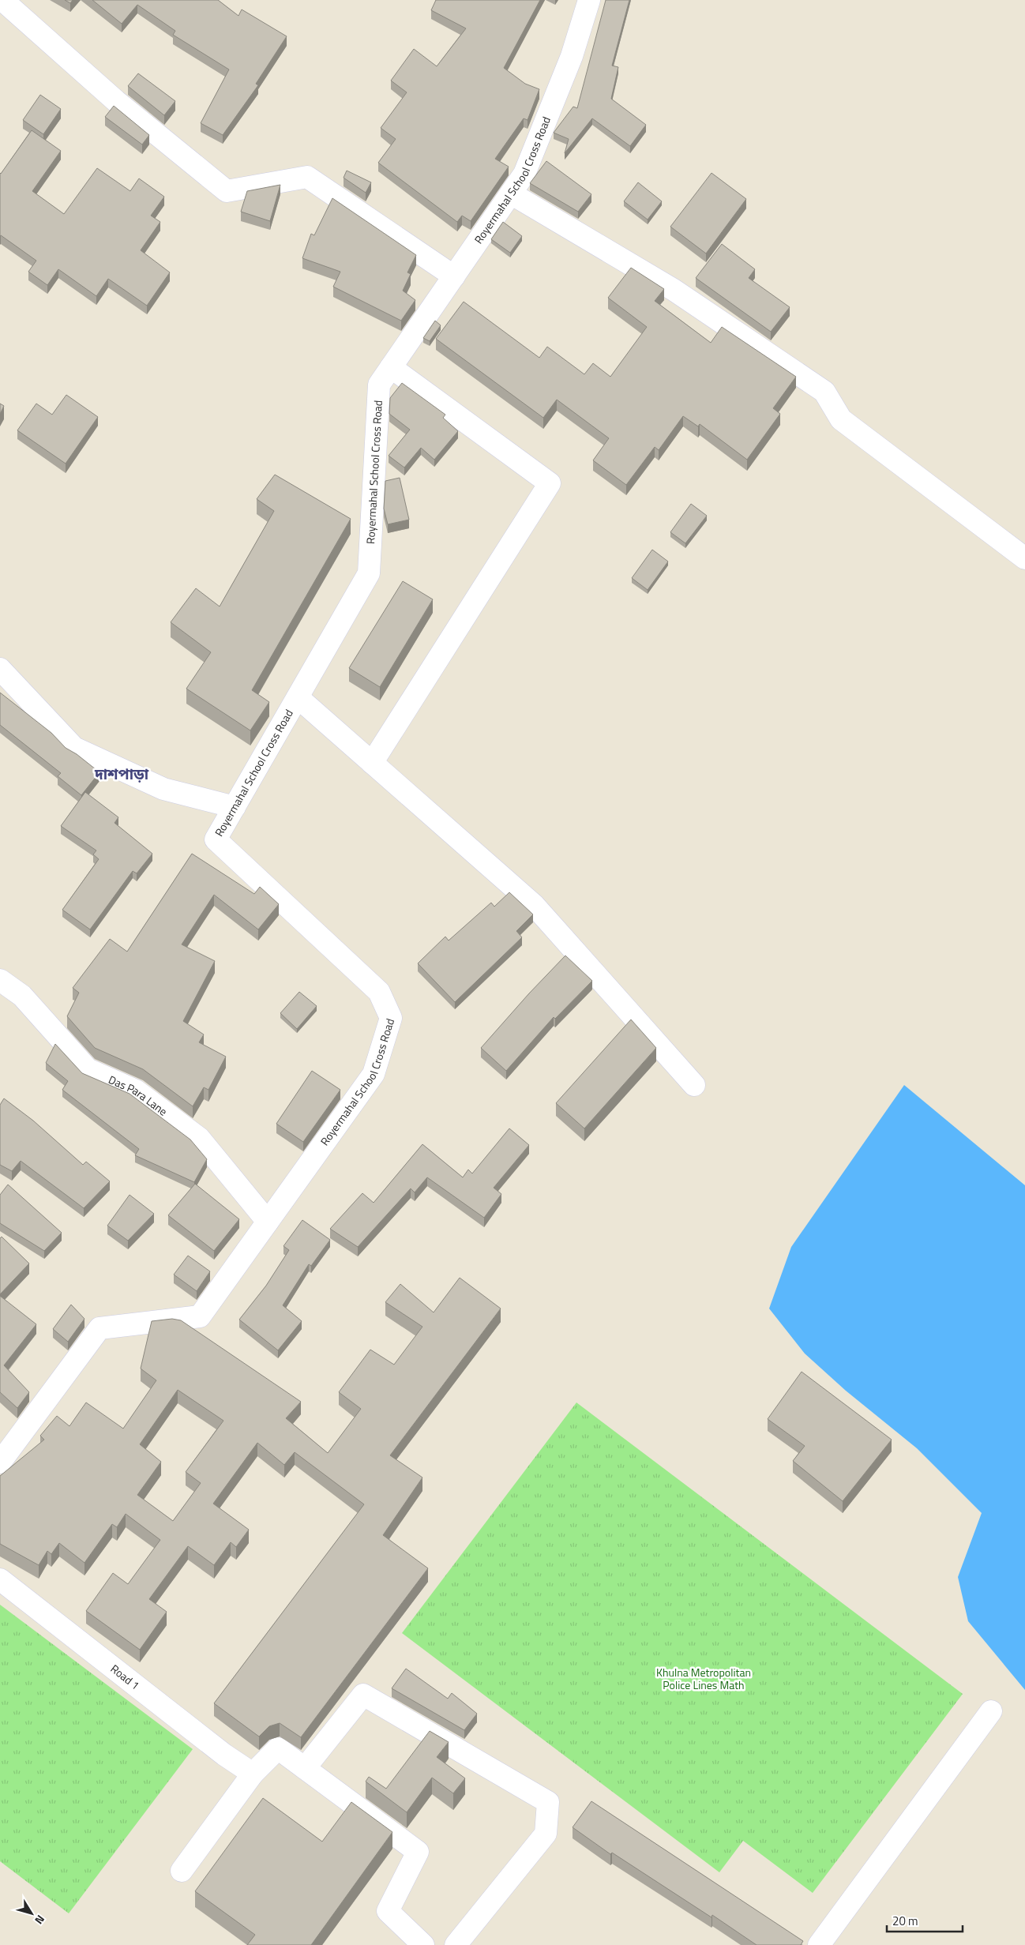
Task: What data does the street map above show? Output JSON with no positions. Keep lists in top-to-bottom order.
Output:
{
  "streets": {
    "street": ["Royermahal School Cross Road", "Das Para Lane", "Road 1"]
  },
  "crossings": [
    ["Royermahal School Cross Road", "Das Para Lane"]
  ],
  "districts": ["দাশপাড়া"],
  "parks": ["Khulna Metropolitan Police Lines Math"],
  "scale_bar": "20 m",
  "north": "bottom right"
}
